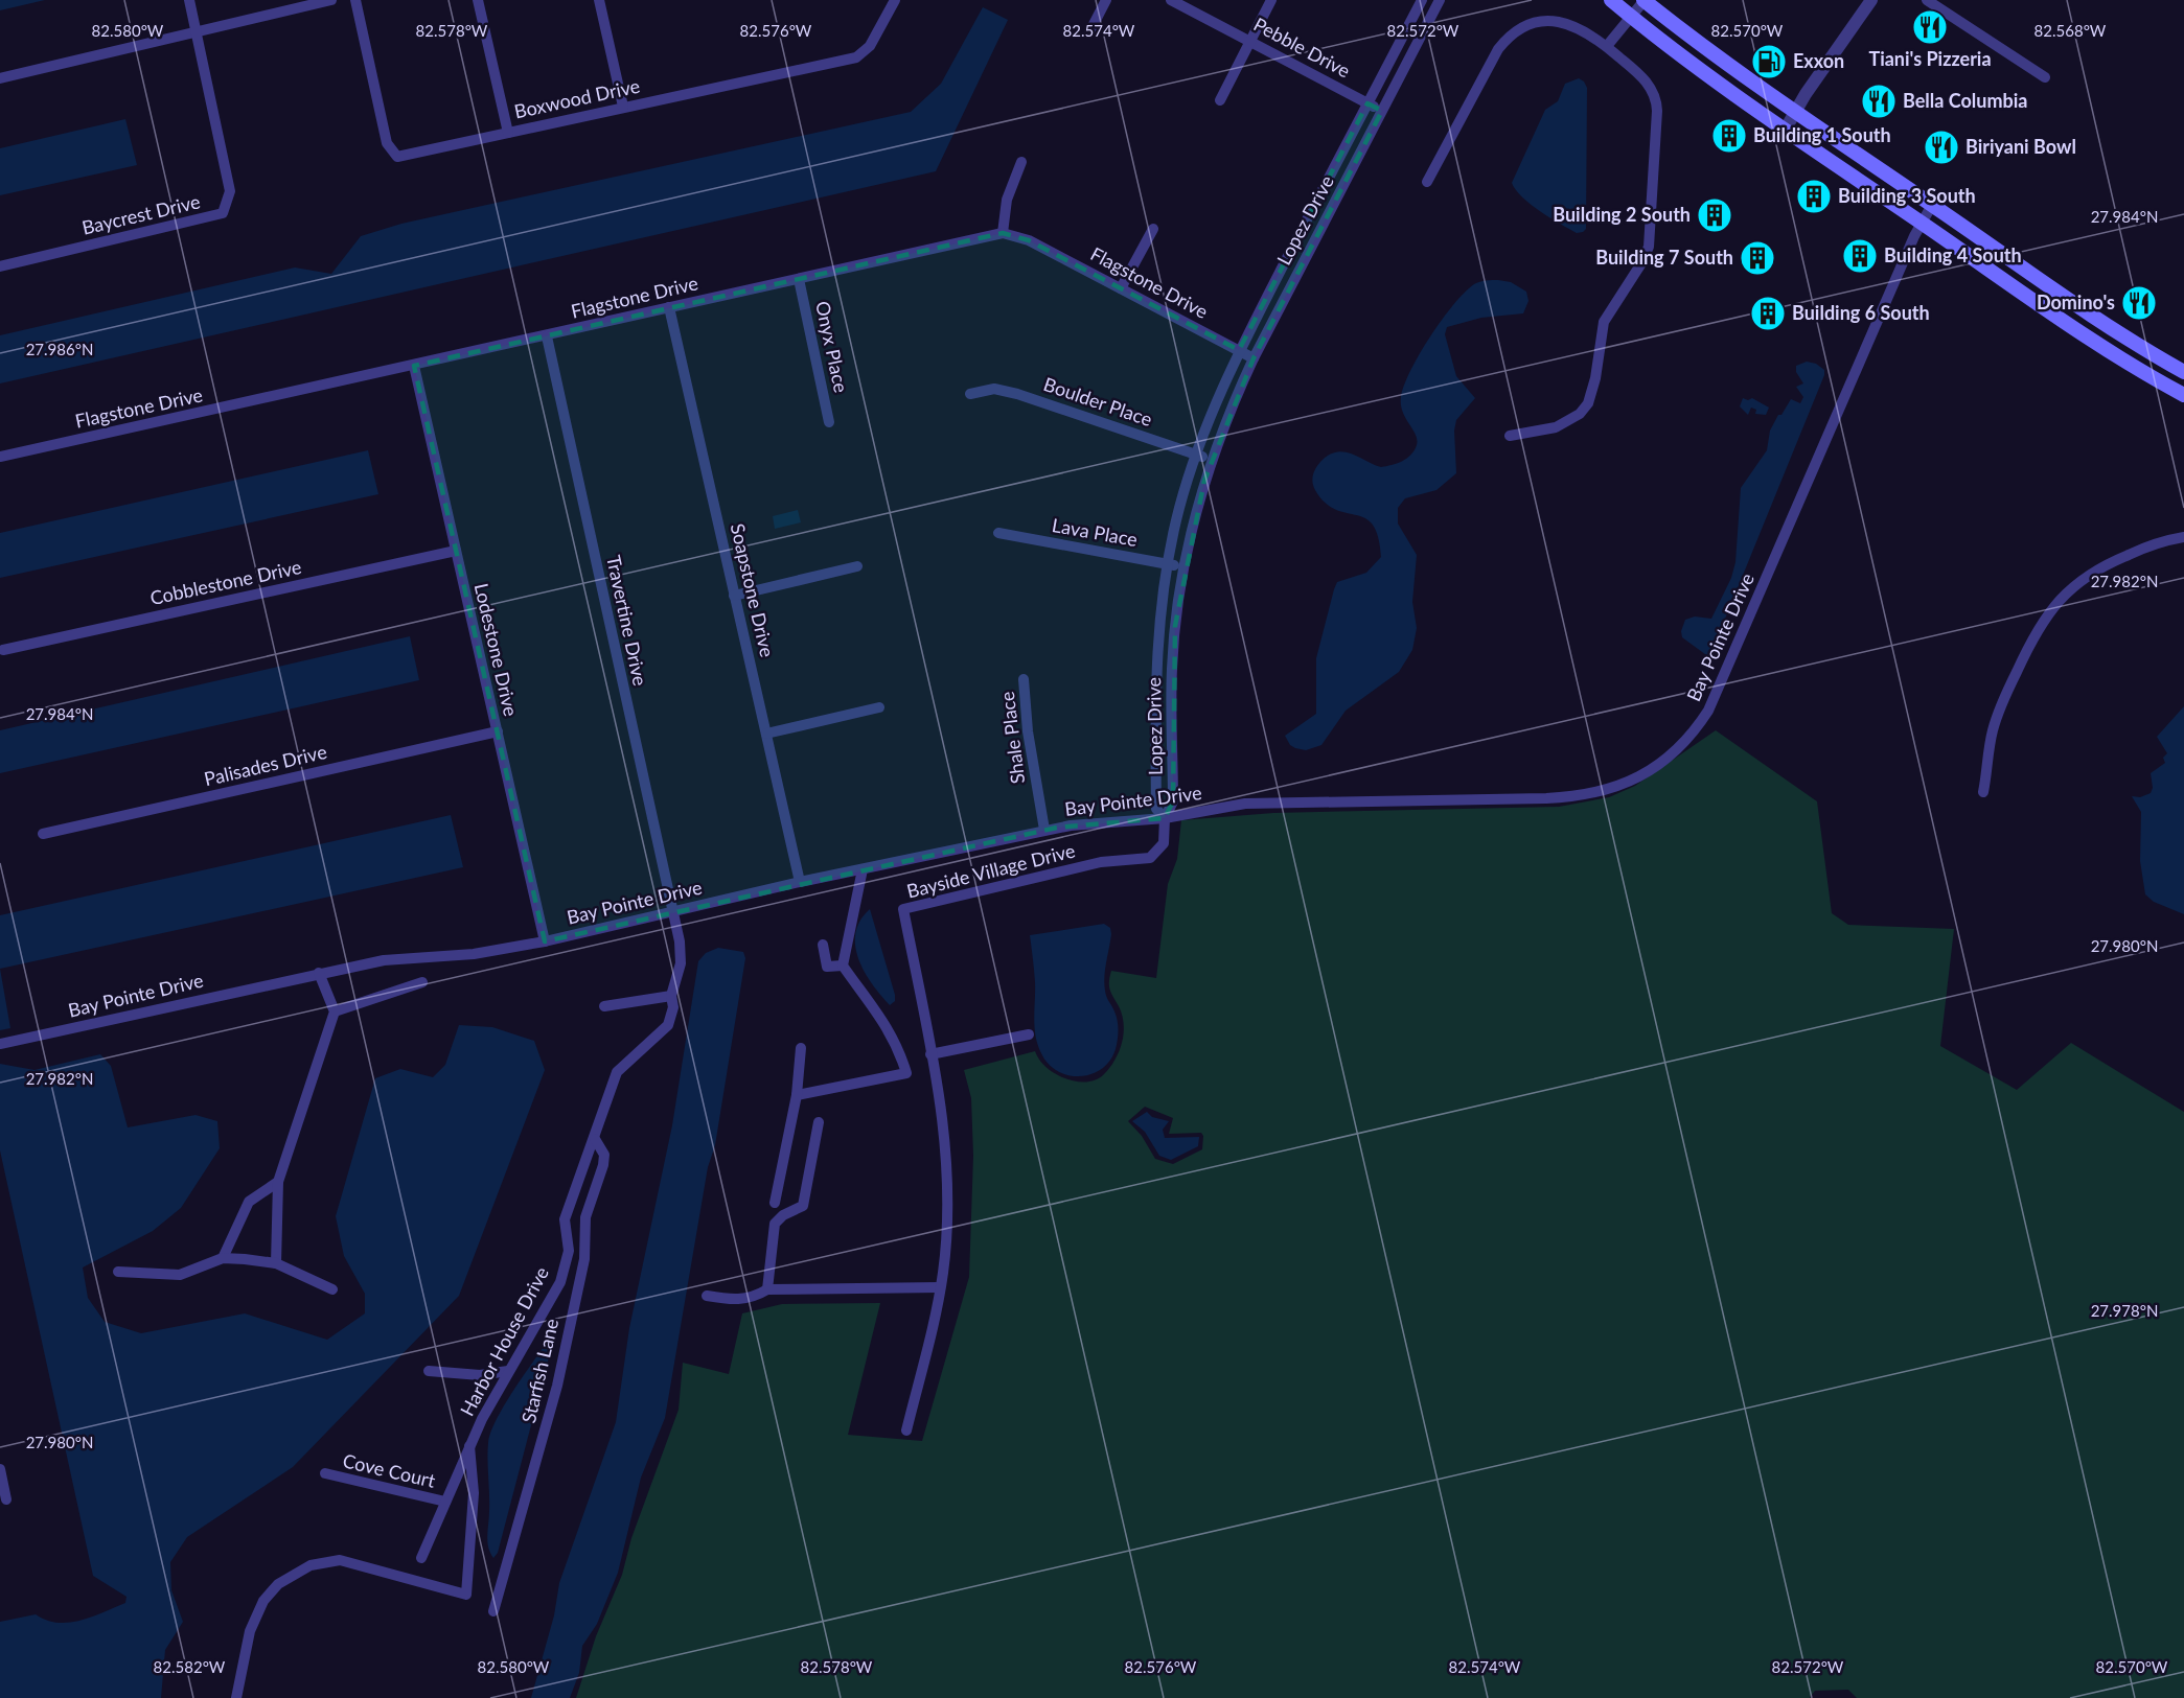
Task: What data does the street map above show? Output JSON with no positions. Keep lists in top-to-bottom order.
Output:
{
  "streets": {
    "street": [
      "Pebble Drive",
      "Boxwood Drive",
      "Baycrest Drive",
      "Lopez Drive",
      "Flagstone Drive",
      "Onyx Place",
      "Boulder Place",
      "Lava Place",
      "Cobblestone Drive",
      "Soapstone Drive",
      "Travertine Drive",
      "Bay Pointe Drive",
      "Lodestone Drive",
      "Shale Place",
      "Palisades Drive",
      "Bayside Village Drive",
      "Harbor House Drive",
      "Starfish Lane",
      "Cove Court"
    ]
  },
  "crossings": [
    ["Pebble Drive", "Lopez Drive"],
    ["Lopez Drive", "Flagstone Drive"],
    ["Lopez Drive", "Boulder Place"],
    ["Lopez Drive", "Lava Place"],
    ["Lopez Drive", "Bay Pointe Drive"],
    ["Lopez Drive", "Bayside Village Drive"],
    ["Flagstone Drive", "Onyx Place"],
    ["Flagstone Drive", "Soapstone Drive"],
    ["Flagstone Drive", "Travertine Drive"],
    ["Flagstone Drive", "Lodestone Drive"],
    ["Cobblestone Drive", "Lodestone Drive"],
    ["Soapstone Drive", "Bay Pointe Drive"],
    ["Travertine Drive", "Bay Pointe Drive"],
    ["Travertine Drive", "Harbor House Drive"],
    ["Bay Pointe Drive", "Lodestone Drive"],
    ["Bay Pointe Drive", "Shale Place"],
    ["Bay Pointe Drive", "Bayside Village Drive"],
    ["Bay Pointe Drive", "Harbor House Drive"],
    ["Lodestone Drive", "Palisades Drive"],
    ["Harbor House Drive", "Starfish Lane"],
    ["Harbor House Drive", "Cove Court"]
  ],
  "places": {
    "restaurant": [
      "Tiani's Pizzeria",
      "Bella Columbia",
      "Biriyani Bowl",
      "Domino's"
    ],
    "fuel station": ["Exxon"],
    "building": [
      "Building 1 South",
      "Building 3 South",
      "Building 2 South",
      "Building 4 South",
      "Building 7 South",
      "Building 6 South"
    ]
  },
  "coordinates": [
    "82.580°W",
    "82.578°W",
    "82.576°W",
    "82.574°W",
    "82.572°W",
    "82.570°W",
    "82.568°W",
    "27.984°N",
    "27.986°N",
    "27.982°N",
    "27.980°N",
    "27.978°N",
    "82.582°W"
  ]
}
